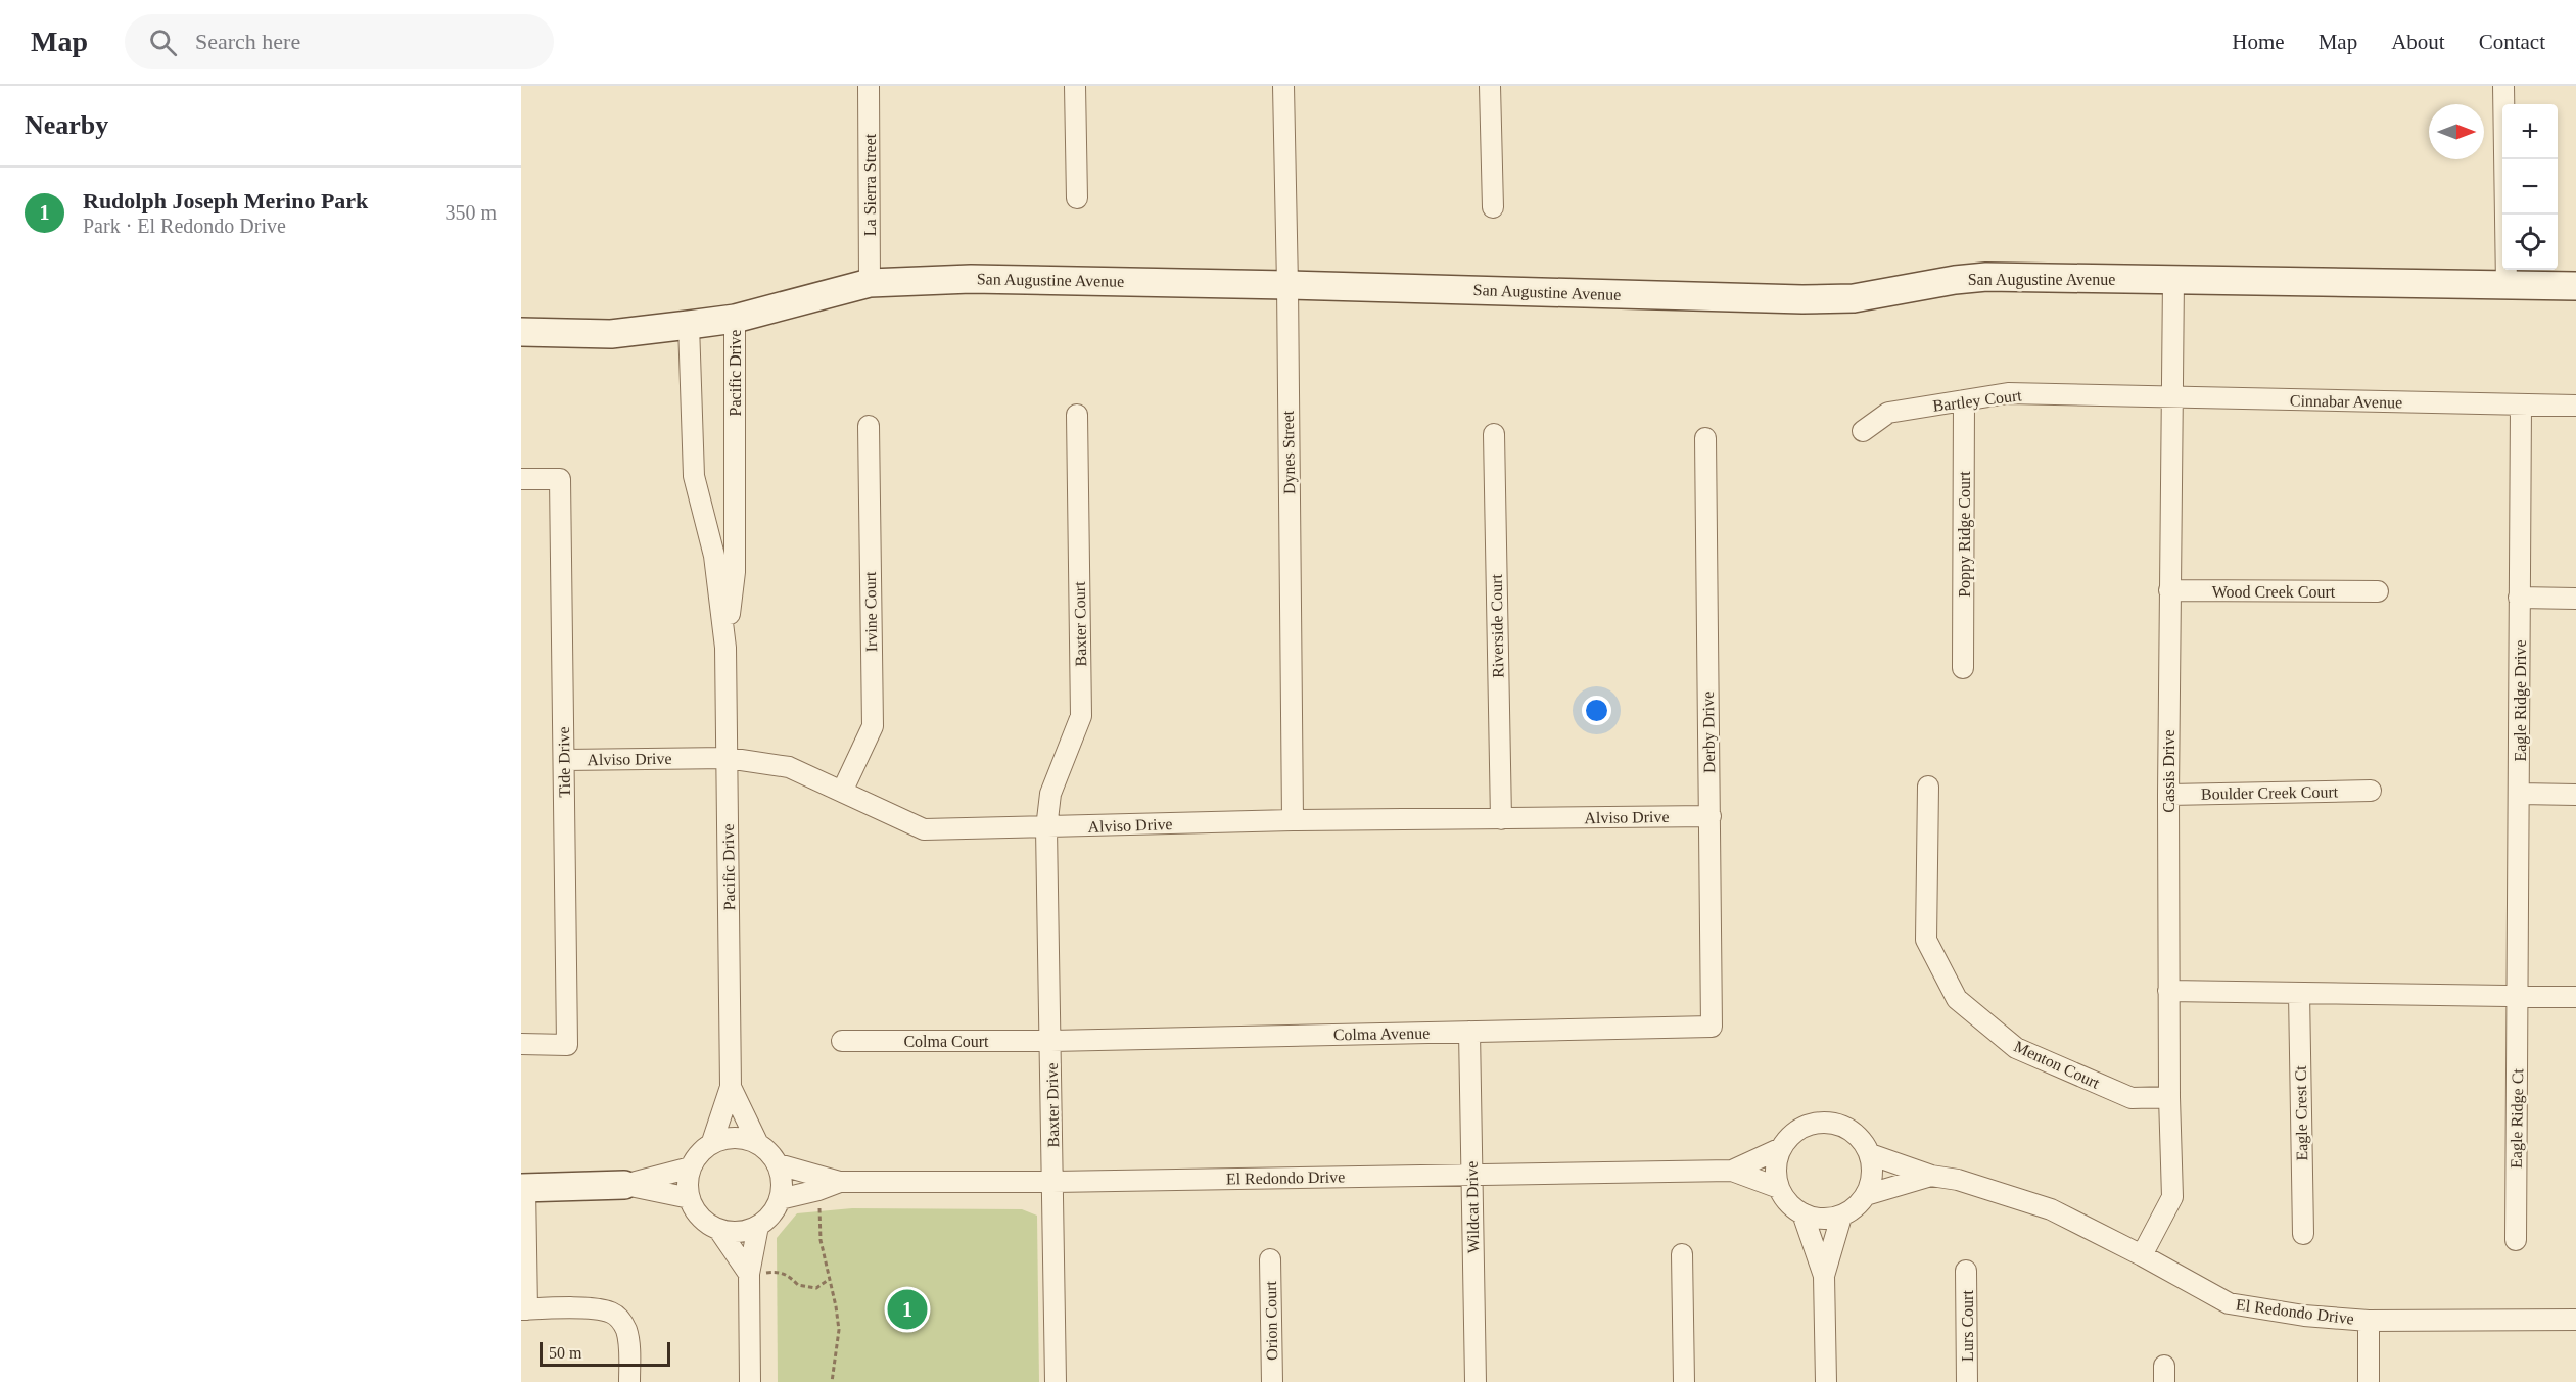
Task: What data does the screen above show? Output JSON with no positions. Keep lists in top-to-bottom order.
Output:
{
  "streets": {
    "street": [
      "La Sierra Street",
      "San Augustine Avenue",
      "Pacific Drive",
      "Bartley Court",
      "Cinnabar Avenue",
      "Dynes Street",
      "Poppy Ridge Court",
      "Wood Creek Court",
      "Irvine Court",
      "Baxter Court",
      "Riverside Court",
      "Eagle Ridge Drive",
      "Derby Drive",
      "Alviso Drive",
      "Tide Drive",
      "Cassis Drive",
      "Boulder Creek Court",
      "Colma Avenue",
      "Colma Court",
      "Menton Court",
      "Baxter Drive",
      "Eagle Crest Ct",
      "Eagle Ridge Ct",
      "El Redondo Drive",
      "Wildcat Drive",
      "Orion Court",
      "Lurs Court"
    ]
  },
  "crossings": [
    ["La Sierra Street", "San Augustine Avenue"],
    ["San Augustine Avenue", "Pacific Drive"],
    ["San Augustine Avenue", "Dynes Street"],
    ["San Augustine Avenue", "Cassis Drive"],
    ["Pacific Drive", "Alviso Drive"],
    ["Pacific Drive", "El Redondo Drive"],
    ["Bartley Court", "Cinnabar Avenue"],
    ["Bartley Court", "Poppy Ridge Court"],
    ["Bartley Court", "Cassis Drive"],
    ["Cinnabar Avenue", "Eagle Ridge Drive"],
    ["Cinnabar Avenue", "Cassis Drive"],
    ["Dynes Street", "Alviso Drive"],
    ["Wood Creek Court", "Cassis Drive"],
    ["Irvine Court", "Alviso Drive"],
    ["Baxter Court", "Alviso Drive"],
    ["Baxter Court", "Baxter Drive"],
    ["Riverside Court", "Alviso Drive"],
    ["Eagle Ridge Drive", "Eagle Ridge Ct"],
    ["Derby Drive", "Alviso Drive"],
    ["Derby Drive", "Colma Avenue"],
    ["Alviso Drive", "Tide Drive"],
    ["Alviso Drive", "Baxter Drive"],
    ["Cassis Drive", "Boulder Creek Court"],
    ["Cassis Drive", "Menton Court"],
    ["Cassis Drive", "El Redondo Drive"],
    ["Colma Avenue", "Colma Court"],
    ["Colma Avenue", "Baxter Drive"],
    ["Colma Avenue", "Wildcat Drive"],
    ["Colma Court", "Baxter Drive"],
    ["Baxter Drive", "El Redondo Drive"],
    ["El Redondo Drive", "Wildcat Drive"]
  ],
  "scale_bar": "50 m",
  "north": "right",
  "page": {
    "header": "Map",
    "search": "Search here",
    "nav": [
      "Home",
      "Map",
      "About",
      "Contact"
    ],
    "heading": "Nearby",
    "map_buttons": ["+", "−"],
    "list": [
      {
        "mark": "1",
        "name": "Rudolph Joseph Merino Park",
        "note": "Park · El Redondo Drive",
        "value": "350 m"
      }
    ],
    "pins": "1",
    "scale": "50 m"
  }
}
